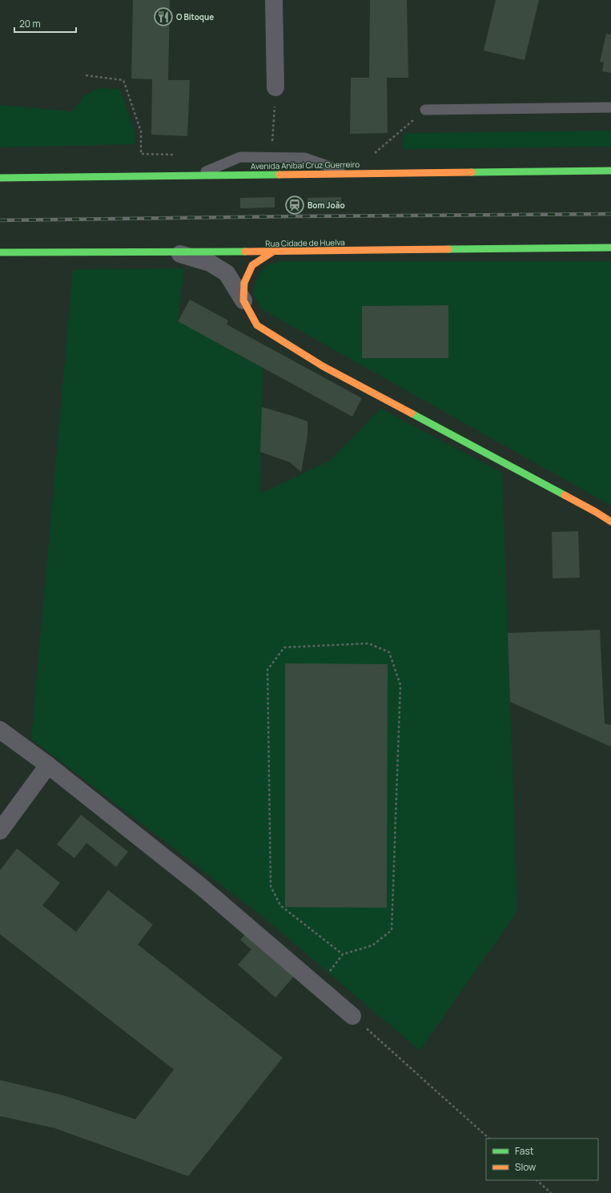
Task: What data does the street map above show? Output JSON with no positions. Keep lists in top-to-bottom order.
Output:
{
  "streets": {
    "street": ["Avenida Aníbal Cruz Guerreiro", "Rua Cidade de Huelva"]
  },
  "places": {
    "restaurant": ["O Bitoque"],
    "station": ["Bom João"]
  },
  "legend": ["Fast", "Slow"],
  "scale_bar": "20 m"
}
